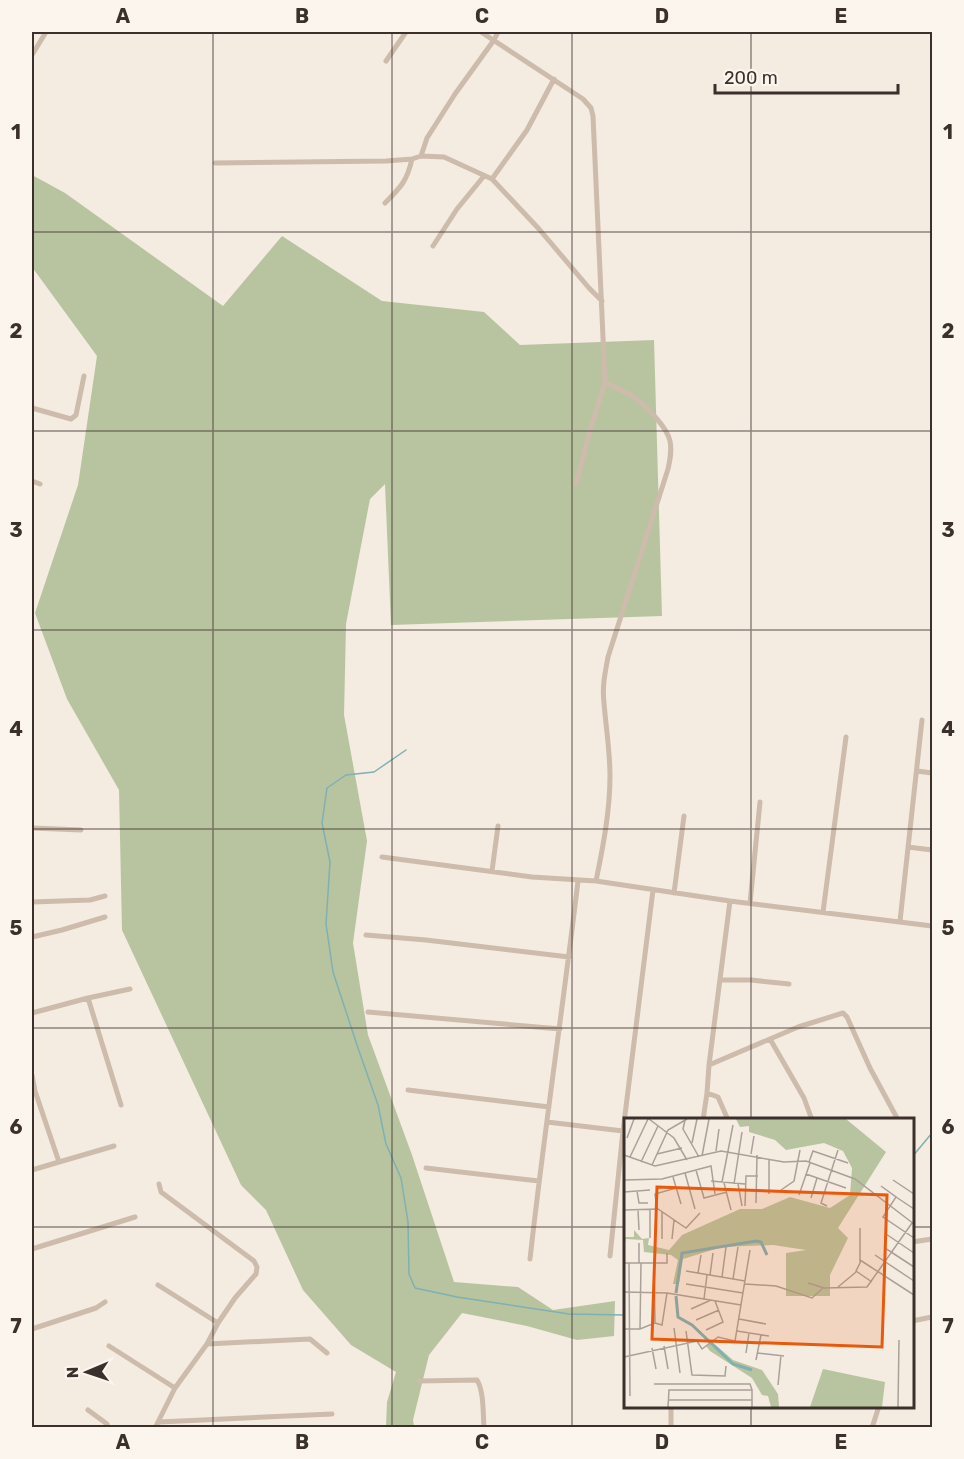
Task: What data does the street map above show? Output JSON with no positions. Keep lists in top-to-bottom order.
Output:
{
  "scale_bar": "200 m",
  "north": "left",
  "grid": {
    "columns": [
      "A",
      "B",
      "C",
      "D",
      "E"
    ],
    "rows": [
      "1",
      "2",
      "3",
      "4",
      "5",
      "6",
      "7"
    ]
  }
}
